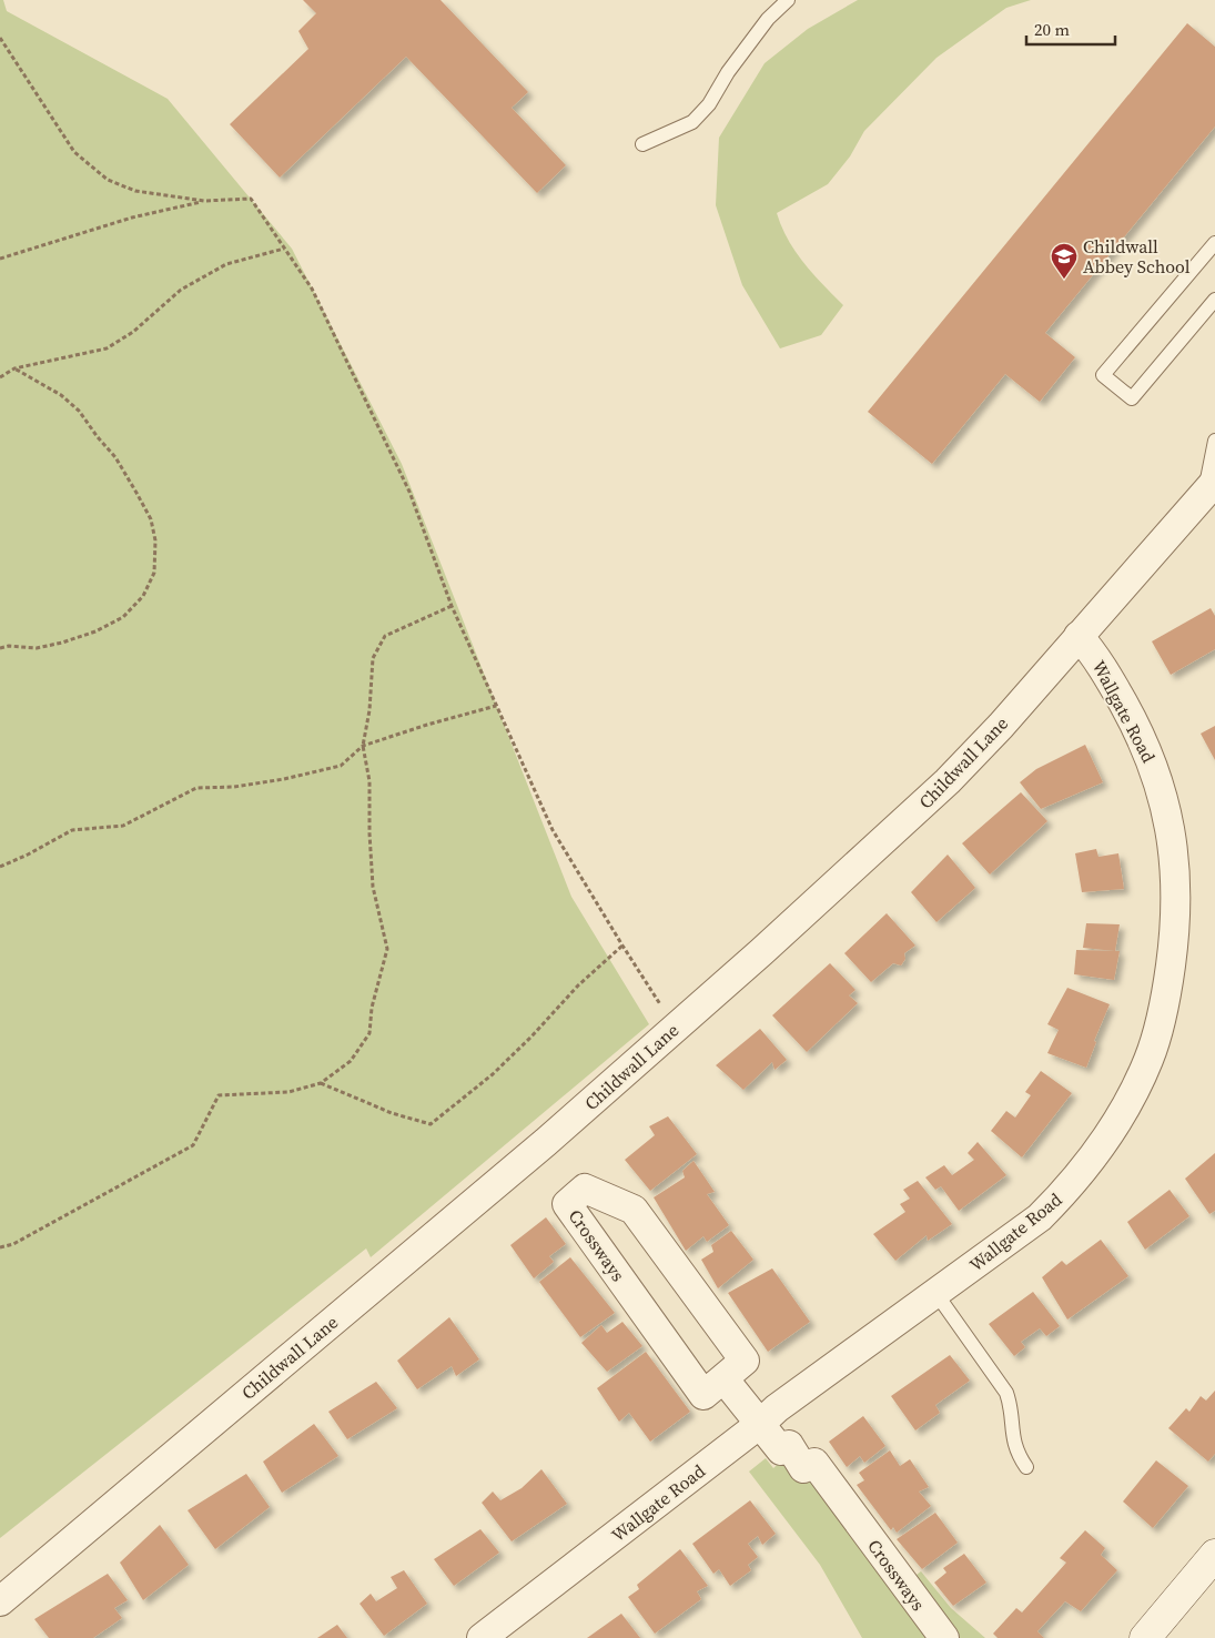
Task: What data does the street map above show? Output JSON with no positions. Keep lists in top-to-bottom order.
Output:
{
  "streets": {
    "street": ["Wallgate Road", "Childwall Lane", "Crossways"]
  },
  "crossings": [
    ["Wallgate Road", "Childwall Lane"],
    ["Wallgate Road", "Crossways"]
  ],
  "places": {
    "school or university": ["Childwall Abbey School"]
  },
  "scale_bar": "20 m"
}
